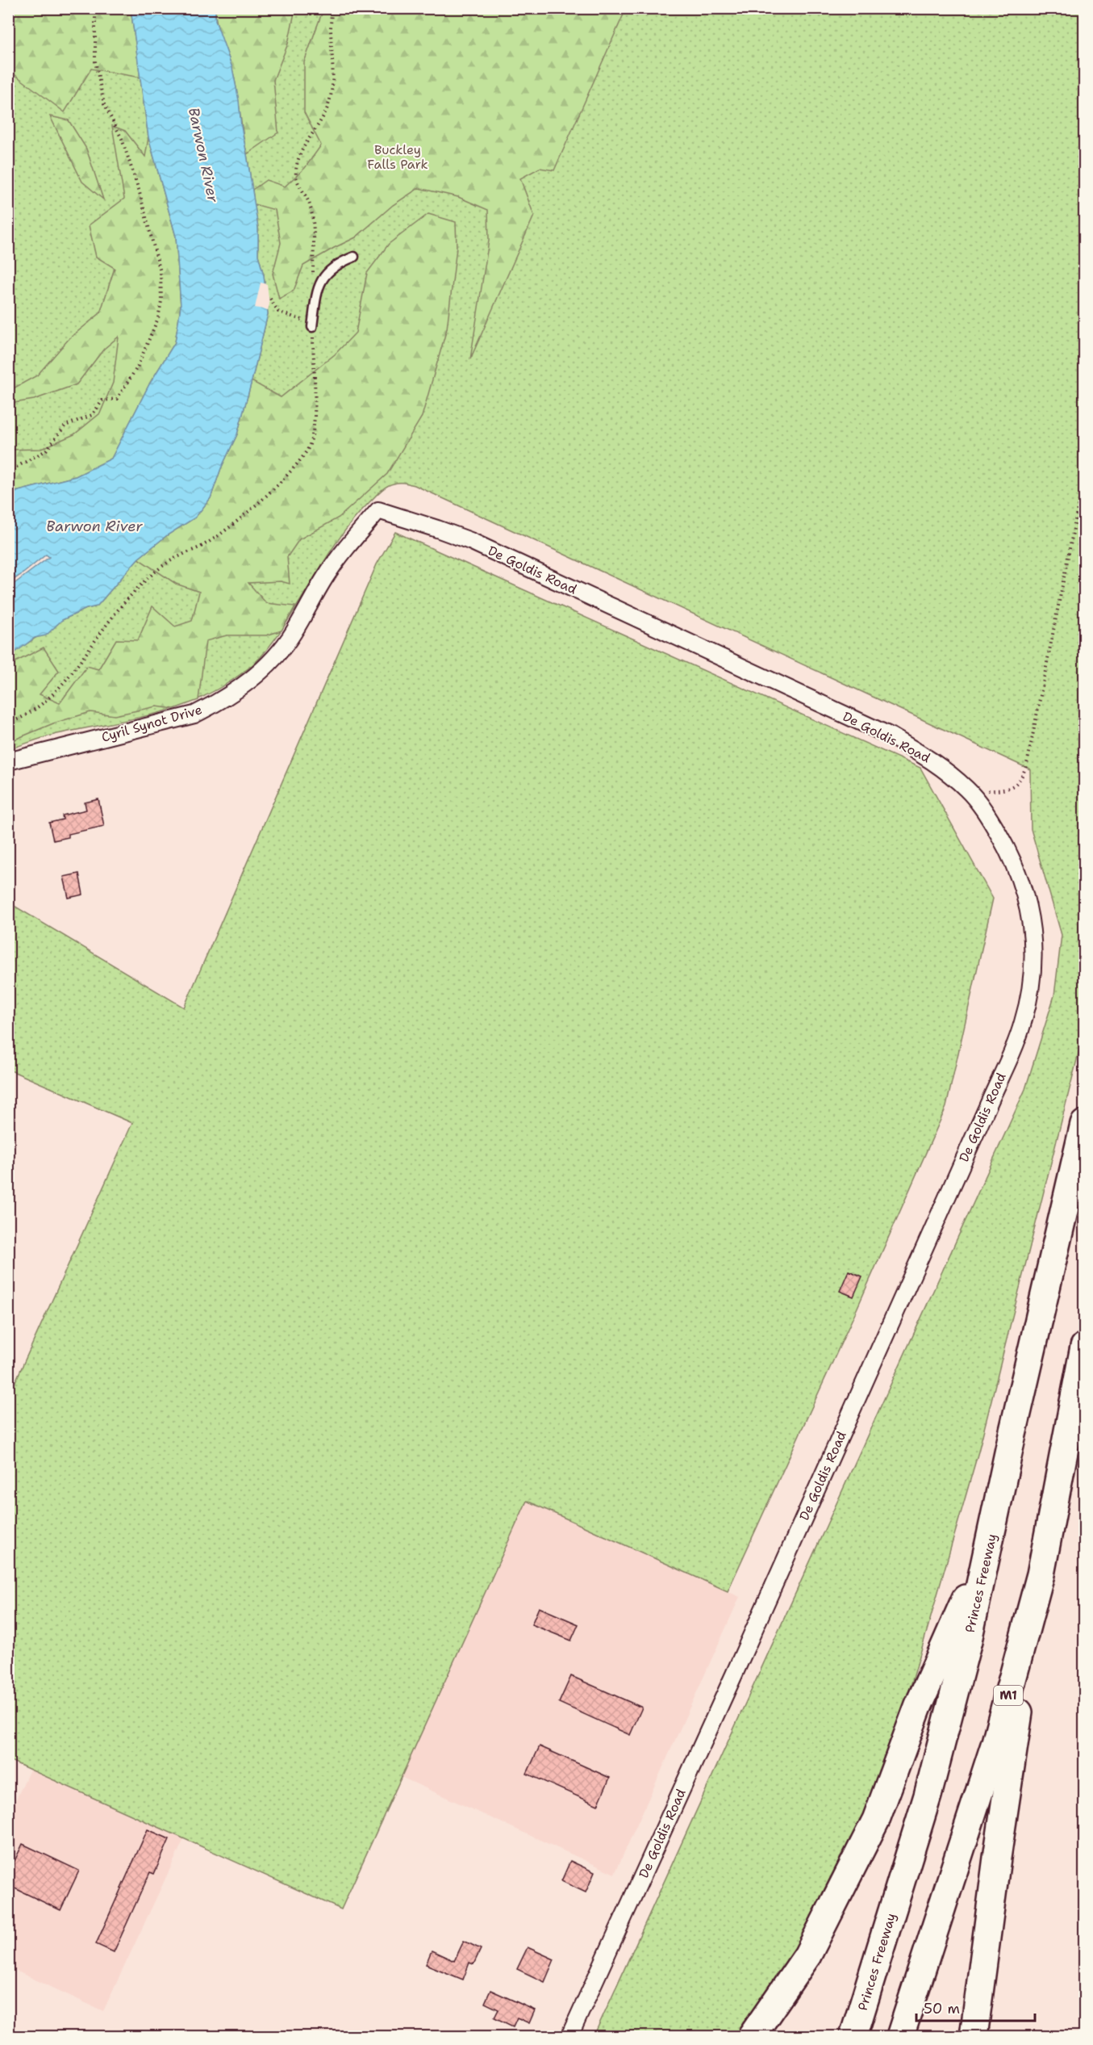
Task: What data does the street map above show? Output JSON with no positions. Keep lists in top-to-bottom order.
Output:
{
  "streets": {
    "highway": ["Princes Freeway", "M1"],
    "street": ["De Goldis Road", "Cyril Synot Drive"]
  },
  "crossings": [
    ["De Goldis Road", "Cyril Synot Drive"]
  ],
  "water": ["Barwon River"],
  "parks": ["Buckley Falls Park"],
  "scale_bar": "50 m"
}
